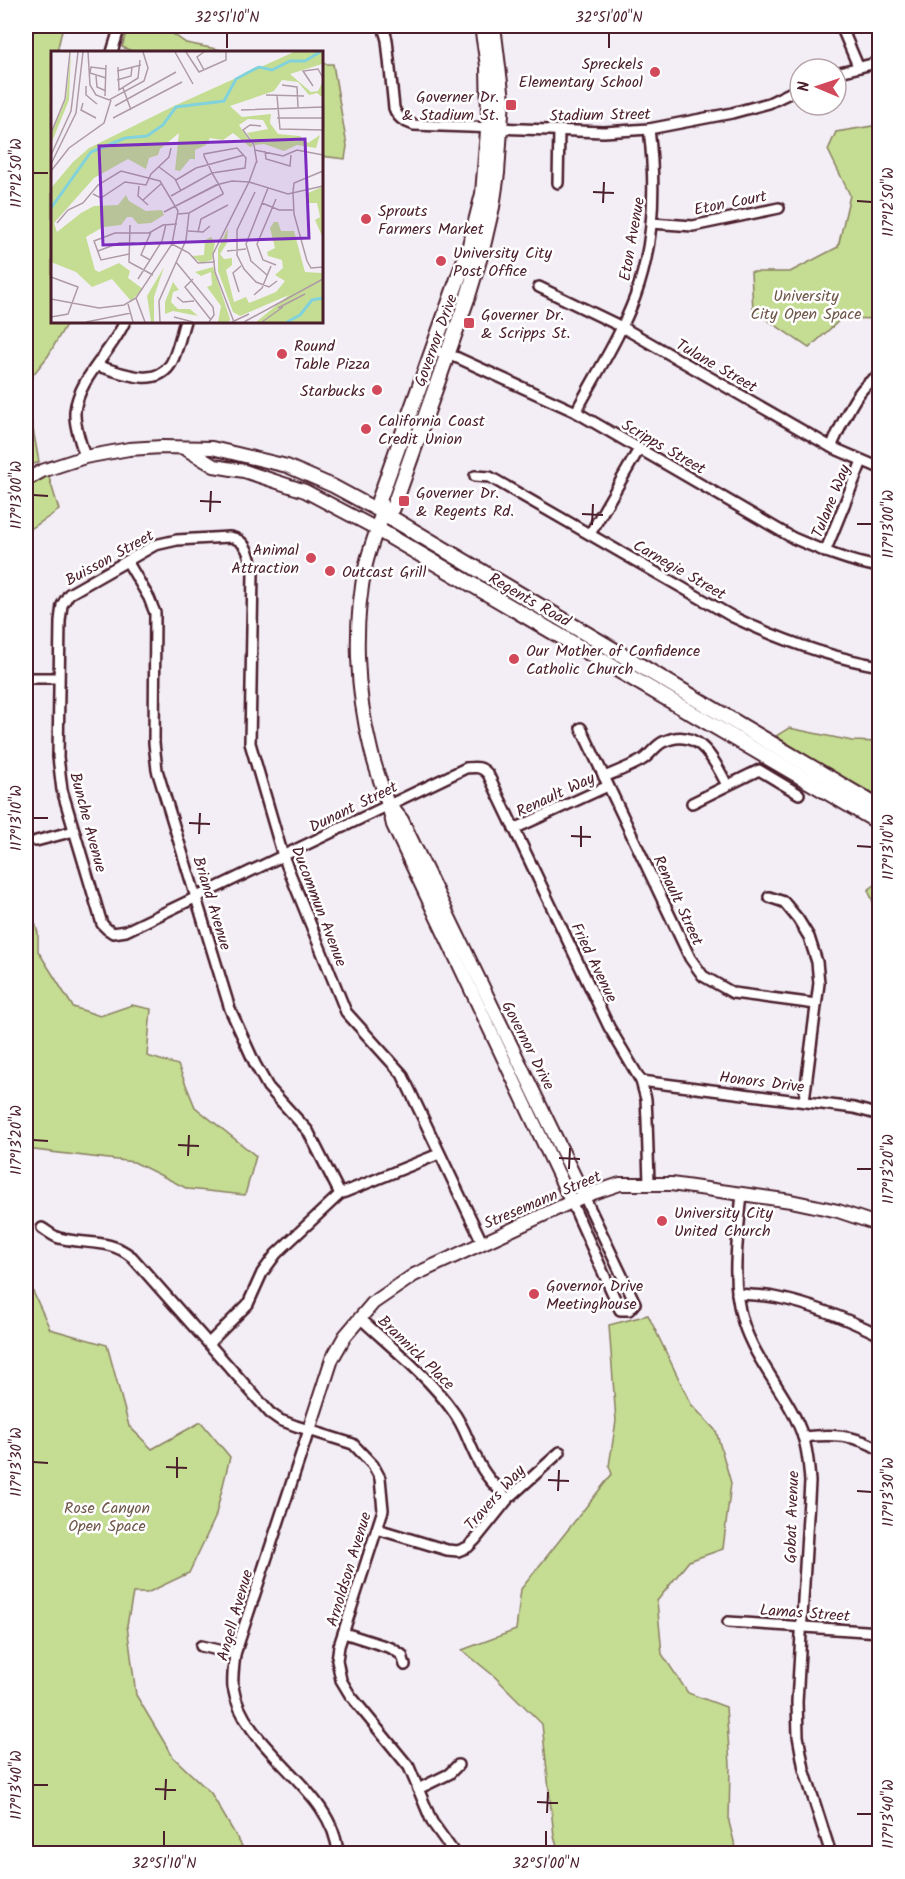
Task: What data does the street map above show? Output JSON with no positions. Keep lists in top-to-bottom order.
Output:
{
  "streets": {
    "main road": ["Governor Drive", "Regents Road"],
    "street": [
      "Stadium Street",
      "Eton Court",
      "Eton Avenue",
      "Tulane Street",
      "Scripps Street",
      "Tulane Way",
      "Buisson Street",
      "Carnegie Street",
      "Renault Way",
      "Dunant Street",
      "Bunche Avenue",
      "Renault Street",
      "Briand Avenue",
      "Ducommun Avenue",
      "Fried Avenue",
      "Honors Drive",
      "Stresemann Street",
      "Brannick Place",
      "Travers Way",
      "Gobat Avenue",
      "Arnoldson Avenue",
      "Lamas Street",
      "Angell Avenue"
    ]
  },
  "crossings": [
    ["Stadium Street", "Eton Avenue"],
    ["Stadium Street", "Governor Drive"],
    ["Eton Court", "Eton Avenue"],
    ["Eton Avenue", "Tulane Street"],
    ["Eton Avenue", "Scripps Street"],
    ["Governor Drive", "Scripps Street"],
    ["Governor Drive", "Regents Road"],
    ["Governor Drive", "Dunant Street"],
    ["Governor Drive", "Stresemann Street"],
    ["Tulane Street", "Tulane Way"],
    ["Scripps Street", "Tulane Way"],
    ["Buisson Street", "Bunche Avenue"],
    ["Buisson Street", "Briand Avenue"],
    ["Buisson Street", "Ducommun Avenue"],
    ["Renault Way", "Renault Street"],
    ["Renault Way", "Fried Avenue"],
    ["Dunant Street", "Bunche Avenue"],
    ["Dunant Street", "Briand Avenue"],
    ["Dunant Street", "Ducommun Avenue"],
    ["Dunant Street", "Fried Avenue"],
    ["Ducommun Avenue", "Stresemann Street"],
    ["Fried Avenue", "Honors Drive"],
    ["Fried Avenue", "Stresemann Street"],
    ["Stresemann Street", "Brannick Place"],
    ["Stresemann Street", "Gobat Avenue"],
    ["Stresemann Street", "Arnoldson Avenue"],
    ["Stresemann Street", "Angell Avenue"],
    ["Brannick Place", "Travers Way"],
    ["Travers Way", "Arnoldson Avenue"],
    ["Gobat Avenue", "Lamas Street"],
    ["Arnoldson Avenue", "Angell Avenue"]
  ],
  "parks": ["University City Open Space", "Rose Canyon Open Space"],
  "places": {
    "other": [
      "Spreckels Elementary School",
      "Sprouts Farmers Market",
      "University City Post Office",
      "Round Table Pizza",
      "Starbucks",
      "California Coast Credit Union",
      "Animal Attraction",
      "Outcast Grill",
      "Our Mother of Confidence Catholic Church",
      "University City United Church",
      "Governor Drive Meetinghouse"
    ],
    "transit": ["Governer Dr. & Stadium St.", "Governer Dr. & Scripps St.", "Governer Dr. & Regents Rd."]
  },
  "north": "left",
  "coordinates": [
    "32°51'10\"N",
    "32°51'00\"N",
    "117°12'50\"W",
    "117°13'00\"W",
    "117°13'10\"W",
    "117°13'20\"W",
    "117°13'30\"W",
    "117°13'40\"W"
  ]
}
